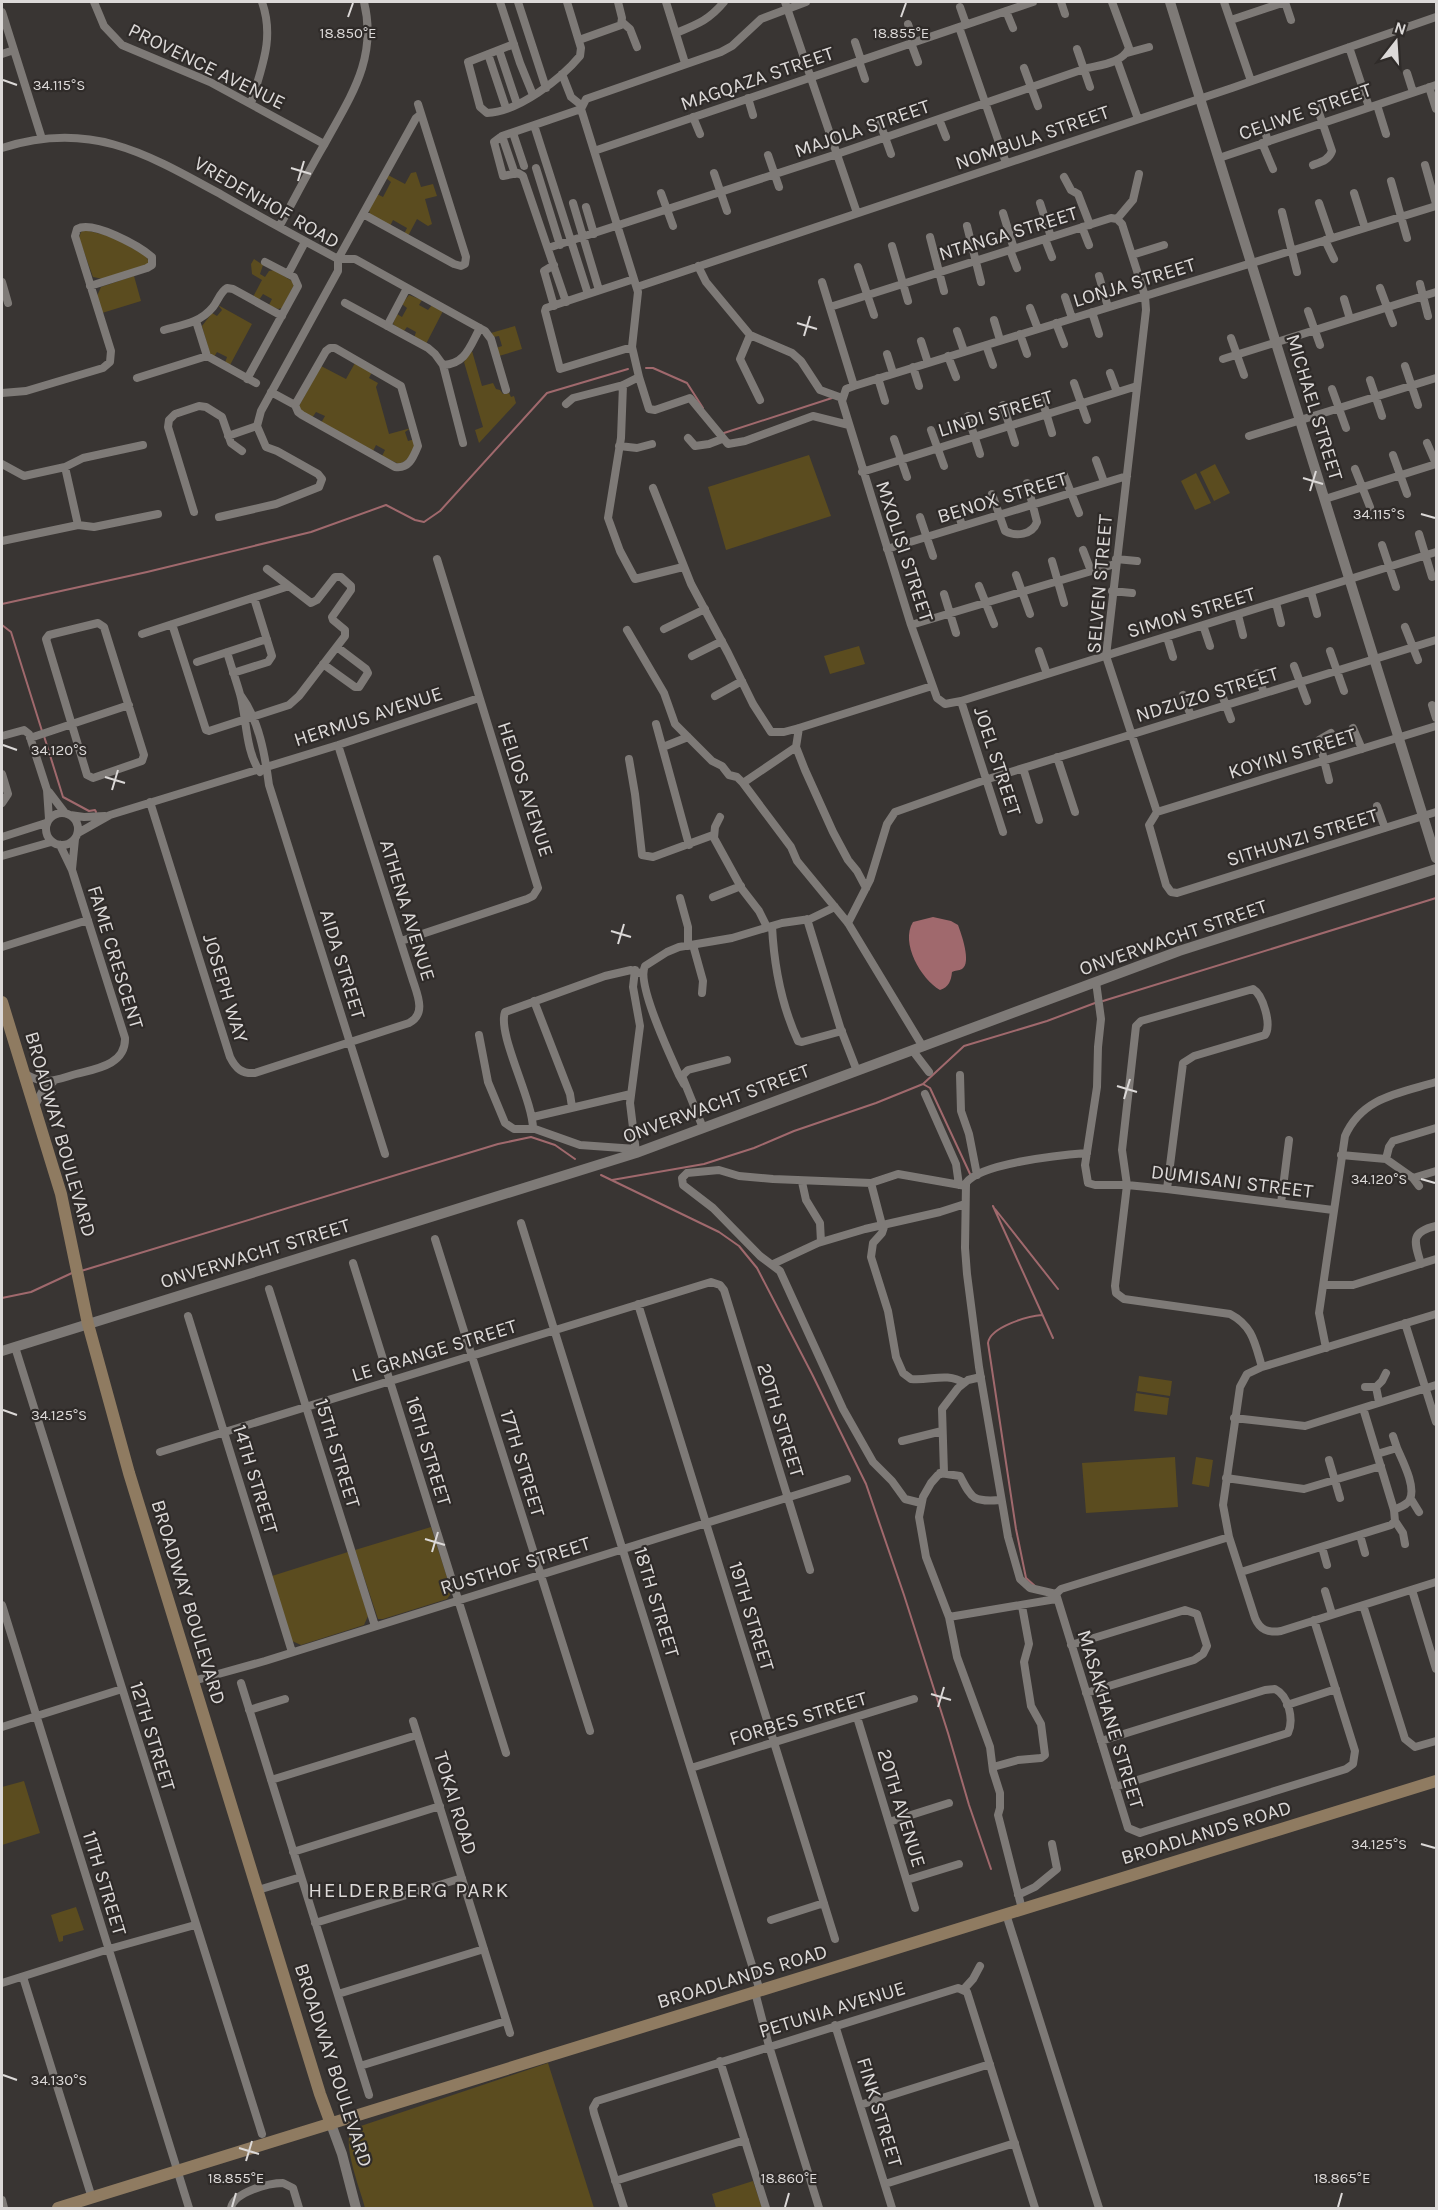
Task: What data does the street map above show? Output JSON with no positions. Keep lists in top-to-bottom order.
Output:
{
  "streets": {
    "main road": ["BROADWAY BOULEVARD", "BROADLANDS ROAD"],
    "street": [
      "PROVENCE AVENUE",
      "MAGQAZA STREET",
      "CELIWE STREET",
      "MAJOLA STREET",
      "NOMBULA STREET",
      "VREDENHOF ROAD",
      "NTANGA STREET",
      "LONJA STREET",
      "MICHAEL STREET",
      "LINDI STREET",
      "BENOX STREET",
      "MXOLISI STREET",
      "SELVEN STREET",
      "SIMON STREET",
      "NDZUZO STREET",
      "HERMUS AVENUE",
      "KOYINI STREET",
      "JOEL STREET",
      "HELIOS AVENUE",
      "SITHUNZI STREET",
      "ATHENA AVENUE",
      "ONVERWACHT STREET",
      "FAME CRESCENT",
      "AIDA STREET",
      "JOSEPH WAY",
      "DUMISANI STREET",
      "LE GRANGE STREET",
      "20TH STREET",
      "16TH STREET",
      "15TH STREET",
      "17TH STREET",
      "14TH STREET",
      "RUSTHOF STREET",
      "18TH STREET",
      "19TH STREET",
      "FORBES STREET",
      "MASAKHANE STREET",
      "12TH STREET",
      "TOKAI ROAD",
      "20TH AVENUE",
      "11TH STREET",
      "PETUNIA AVENUE",
      "FINK STREET"
    ]
  },
  "crossings": [
    ["CELIWE STREET", "MICHAEL STREET"],
    ["NOMBULA STREET", "MICHAEL STREET"],
    ["LONJA STREET", "MICHAEL STREET"],
    ["LONJA STREET", "MXOLISI STREET"],
    ["LONJA STREET", "SELVEN STREET"],
    ["MICHAEL STREET", "SIMON STREET"],
    ["MICHAEL STREET", "NDZUZO STREET"],
    ["MICHAEL STREET", "KOYINI STREET"],
    ["MICHAEL STREET", "SITHUNZI STREET"],
    ["LINDI STREET", "MXOLISI STREET"],
    ["LINDI STREET", "SELVEN STREET"],
    ["BENOX STREET", "MXOLISI STREET"],
    ["BENOX STREET", "SELVEN STREET"],
    ["SELVEN STREET", "SIMON STREET"],
    ["SELVEN STREET", "NDZUZO STREET"],
    ["SELVEN STREET", "KOYINI STREET"],
    ["SELVEN STREET", "SITHUNZI STREET"],
    ["SIMON STREET", "JOEL STREET"],
    ["NDZUZO STREET", "JOEL STREET"],
    ["HERMUS AVENUE", "HELIOS AVENUE"],
    ["HERMUS AVENUE", "ATHENA AVENUE"],
    ["HERMUS AVENUE", "AIDA STREET"],
    ["HERMUS AVENUE", "JOSEPH WAY"],
    ["HELIOS AVENUE", "ATHENA AVENUE"],
    ["ATHENA AVENUE", "AIDA STREET"],
    ["ATHENA AVENUE", "JOSEPH WAY"],
    ["ONVERWACHT STREET", "BROADWAY BOULEVARD"],
    ["ONVERWACHT STREET", "12TH STREET"],
    ["AIDA STREET", "JOSEPH WAY"],
    ["BROADWAY BOULEVARD", "RUSTHOF STREET"],
    ["BROADWAY BOULEVARD", "BROADLANDS ROAD"],
    ["LE GRANGE STREET", "20TH STREET"],
    ["LE GRANGE STREET", "16TH STREET"],
    ["LE GRANGE STREET", "15TH STREET"],
    ["LE GRANGE STREET", "17TH STREET"],
    ["LE GRANGE STREET", "14TH STREET"],
    ["LE GRANGE STREET", "18TH STREET"],
    ["LE GRANGE STREET", "19TH STREET"],
    ["20TH STREET", "RUSTHOF STREET"],
    ["16TH STREET", "RUSTHOF STREET"],
    ["15TH STREET", "RUSTHOF STREET"],
    ["17TH STREET", "RUSTHOF STREET"],
    ["14TH STREET", "RUSTHOF STREET"],
    ["RUSTHOF STREET", "18TH STREET"],
    ["RUSTHOF STREET", "19TH STREET"],
    ["18TH STREET", "FORBES STREET"],
    ["18TH STREET", "BROADLANDS ROAD"],
    ["18TH STREET", "PETUNIA AVENUE"],
    ["19TH STREET", "FORBES STREET"],
    ["FORBES STREET", "20TH AVENUE"],
    ["BROADLANDS ROAD", "11TH STREET"],
    ["PETUNIA AVENUE", "FINK STREET"]
  ],
  "districts": ["HELDERBERG PARK"],
  "north": "top",
  "coordinates": [
    "18.850°E",
    "18.855°E",
    "34.115°S",
    "34.120°S",
    "34.125°S",
    "34.130°S",
    "18.860°E",
    "18.865°E"
  ]
}
